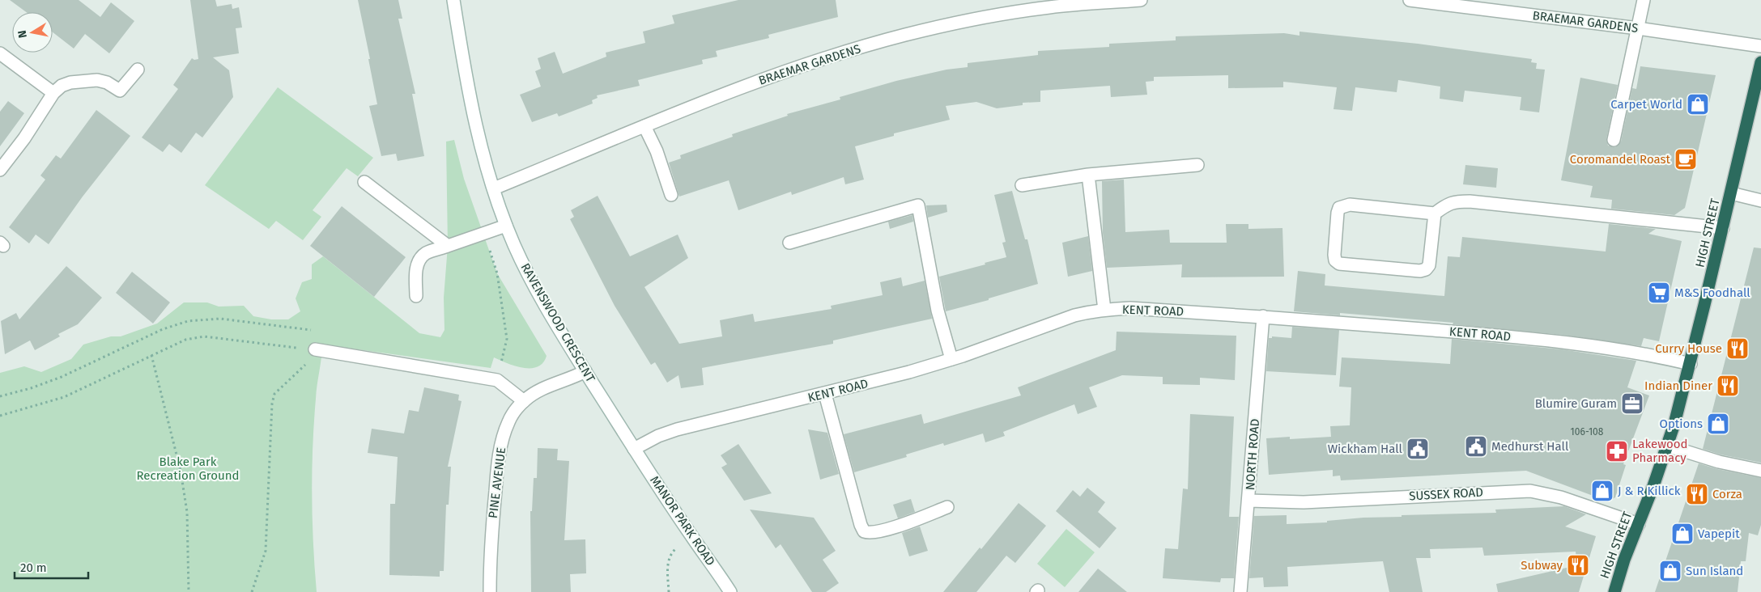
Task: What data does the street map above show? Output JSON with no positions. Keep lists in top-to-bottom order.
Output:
{
  "streets": {
    "highway": ["HIGH STREET"],
    "street": [
      "BRAEMAR GARDENS",
      "KENT ROAD",
      "RAVENSWOOD CRESCENT",
      "NORTH ROAD",
      "PINE AVENUE",
      "SUSSEX ROAD",
      "MANOR PARK ROAD"
    ]
  },
  "crossings": [
    ["BRAEMAR GARDENS", "RAVENSWOOD CRESCENT"],
    ["HIGH STREET", "KENT ROAD"],
    ["HIGH STREET", "SUSSEX ROAD"],
    ["KENT ROAD", "RAVENSWOOD CRESCENT"],
    ["KENT ROAD", "NORTH ROAD"],
    ["KENT ROAD", "MANOR PARK ROAD"],
    ["RAVENSWOOD CRESCENT", "PINE AVENUE"],
    ["RAVENSWOOD CRESCENT", "MANOR PARK ROAD"],
    ["NORTH ROAD", "SUSSEX ROAD"]
  ],
  "parks": ["Blake Park Recreation Ground"],
  "places": {
    "shop": [
      "Carpet World",
      "Options",
      "J & R Killick",
      "Vapepit",
      "Sun Island"
    ],
    "cafe": ["Coromandel Roast"],
    "supermarket": ["M&S Foodhall"],
    "restaurant": [
      "Curry House",
      "Indian Diner",
      "Corza",
      "Subway"
    ],
    "office": ["Blumire Guram"],
    "public building": ["Medhurst Hall", "Wickham Hall"],
    "pharmacy": ["Lakewood Pharmacy"]
  },
  "house_numbers": ["106-108"],
  "scale_bar": "20 m",
  "north": "left"
}
